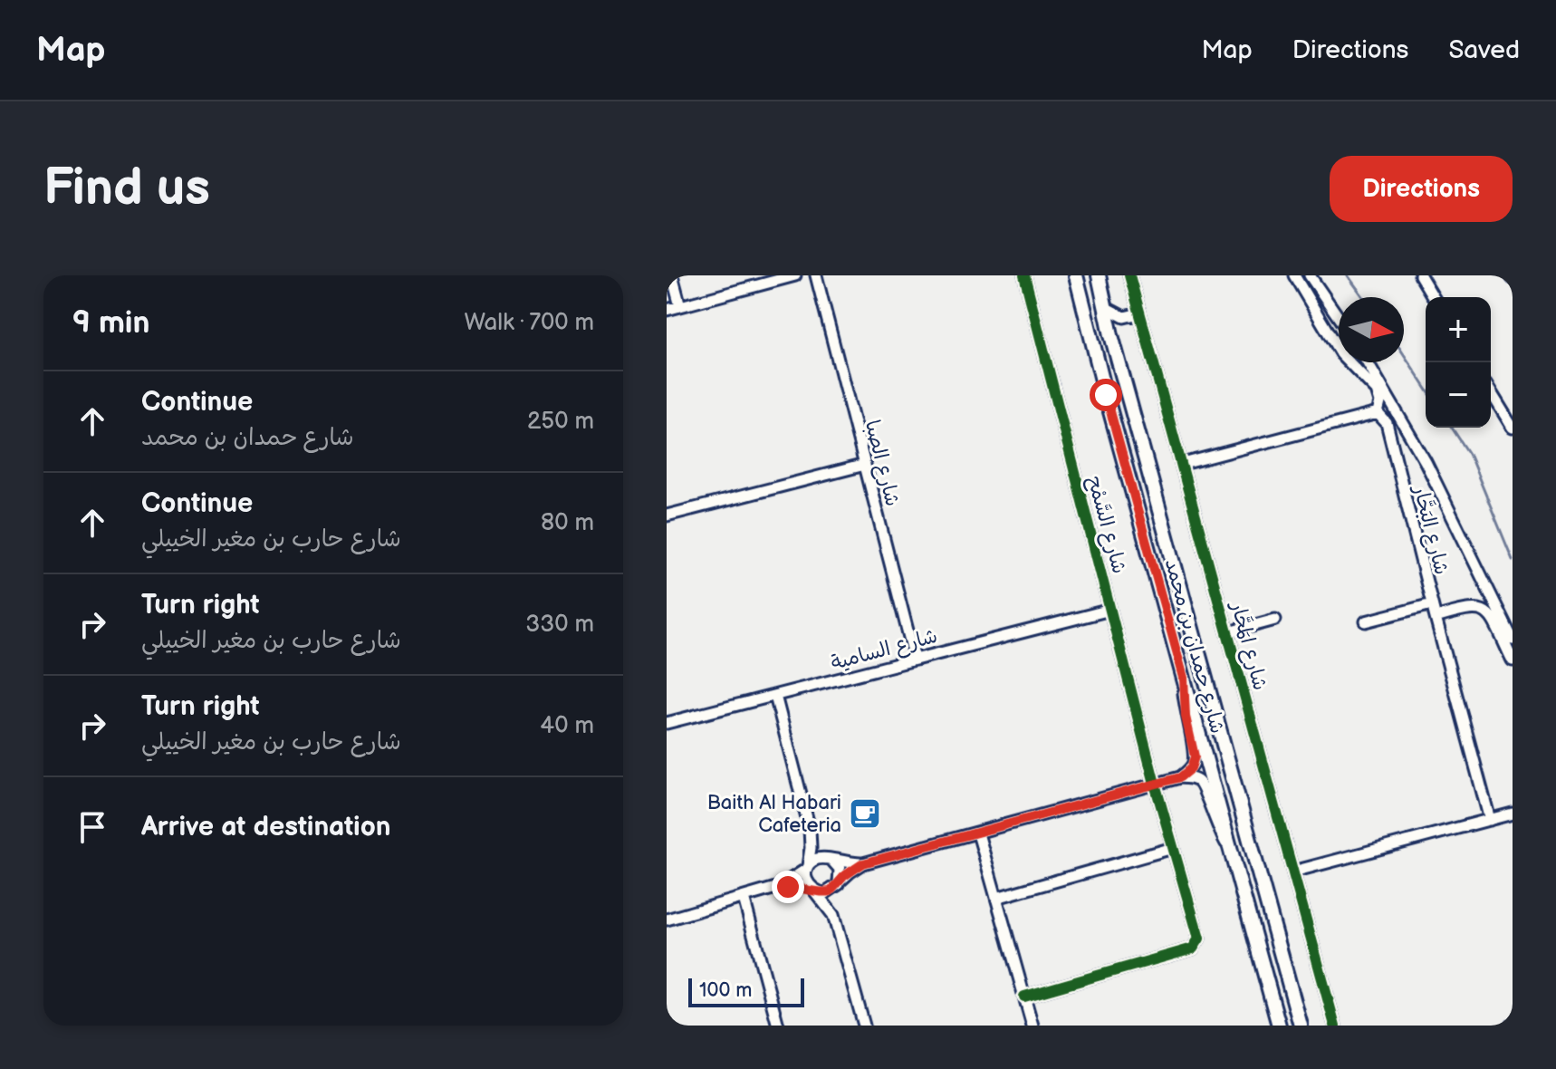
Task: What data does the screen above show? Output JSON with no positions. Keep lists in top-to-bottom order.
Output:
{
  "streets": {
    "main road": ["شارع حمدان بن محمد"],
    "street": [
      "شارع الصبا",
      "شارع السَّمْح",
      "شارع البَحَّار",
      "شارع المَحَّار",
      "شارع السامية"
    ]
  },
  "crossings": [
    ["شارع الصبا", "شارع السامية"],
    ["شارع السَّمْح", "شارع السامية"]
  ],
  "places": {
    "cafe": ["Baith Al Habari Cafeteria"]
  },
  "scale_bar": "100 m",
  "north": "right",
  "page": {
    "header": "Map",
    "nav": ["Map", "Directions", "Saved"],
    "buttons": "Directions",
    "title": "Find us",
    "heading": ["9 min", "Walk · 700 m"],
    "map_buttons": ["+", "−"],
    "list": [
      ["Continue", "شارع حمدان بن محمد", "250 m"],
      ["Continue", "شارع حارب بن مغير الخييلي", "80 m"],
      ["Turn right", "شارع حارب بن مغير الخييلي", "330 m"],
      ["Turn right", "شارع حارب بن مغير الخييلي", "40 m"],
      "Arrive at destination"
    ],
    "scale": "100 m"
  }
}
